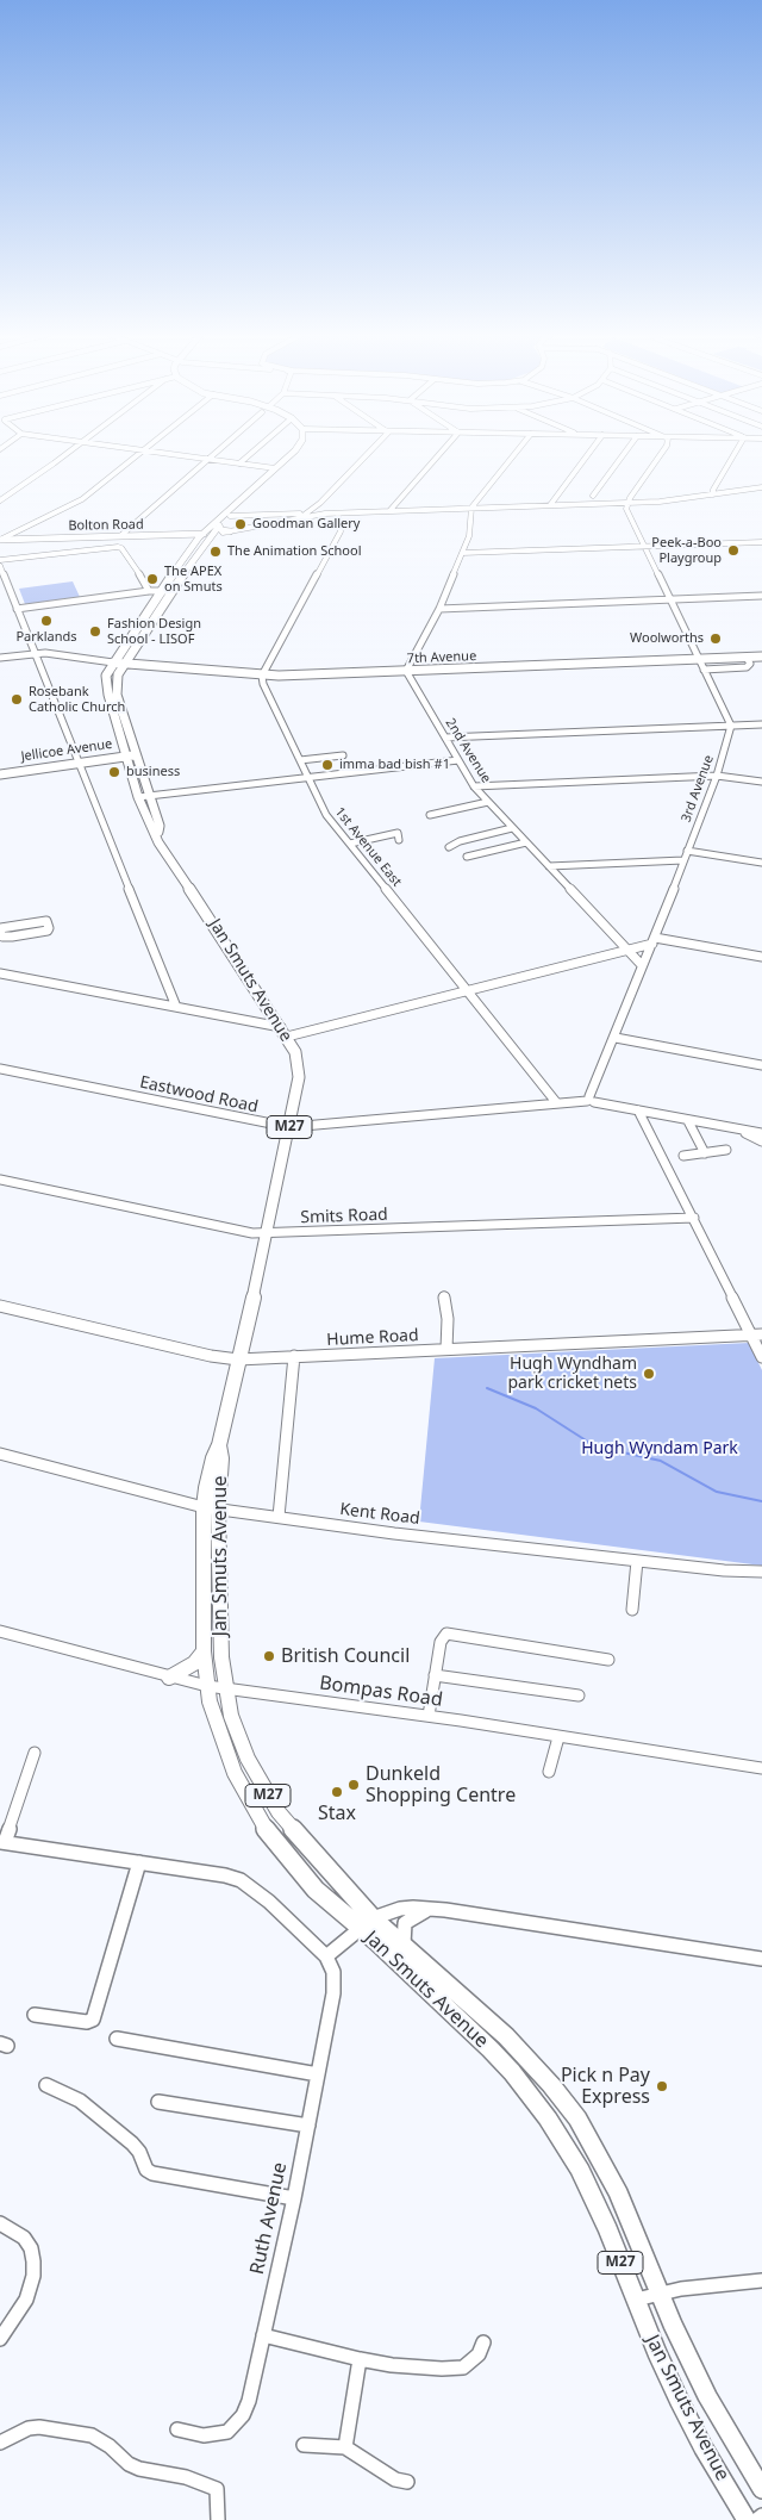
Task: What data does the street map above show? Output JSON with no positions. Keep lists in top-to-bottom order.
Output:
{
  "streets": {
    "main road": [
      "Bolton Road",
      "7th Avenue",
      "Jellicoe Avenue",
      "Jan Smuts Avenue",
      "M27"
    ],
    "street": [
      "2nd Avenue",
      "3rd Avenue",
      "1st Avenue East",
      "Eastwood Road",
      "Smits Road",
      "Hume Road",
      "Kent Road",
      "Bompas Road",
      "Ruth Avenue"
    ]
  },
  "crossings": [
    ["Bolton Road", "Jan Smuts Avenue"],
    ["7th Avenue", "2nd Avenue"],
    ["7th Avenue", "1st Avenue East"],
    ["7th Avenue", "Jan Smuts Avenue"],
    ["Jellicoe Avenue", "Jan Smuts Avenue"],
    ["2nd Avenue", "3rd Avenue"],
    ["3rd Avenue", "Eastwood Road"],
    ["1st Avenue East", "Eastwood Road"],
    ["Jan Smuts Avenue", "Eastwood Road"],
    ["Jan Smuts Avenue", "Smits Road"],
    ["Jan Smuts Avenue", "Hume Road"],
    ["Jan Smuts Avenue", "Kent Road"],
    ["Jan Smuts Avenue", "Bompas Road"]
  ],
  "parks": ["Hugh Wyndam Park"],
  "places": [
    "Goodman Gallery",
    "Peek-a-Boo Playgroup",
    "The Animation School",
    "The APEX on Smuts",
    "Parklands",
    "Fashion Design School - LISOF",
    "Woolworths",
    "Rosebank Catholic Church",
    "imma bad bish #1",
    "business",
    "Hugh Wyndham park cricket nets",
    "British Council",
    "Dunkeld Shopping Centre",
    "Stax",
    "Pick n Pay Express"
  ]
}
